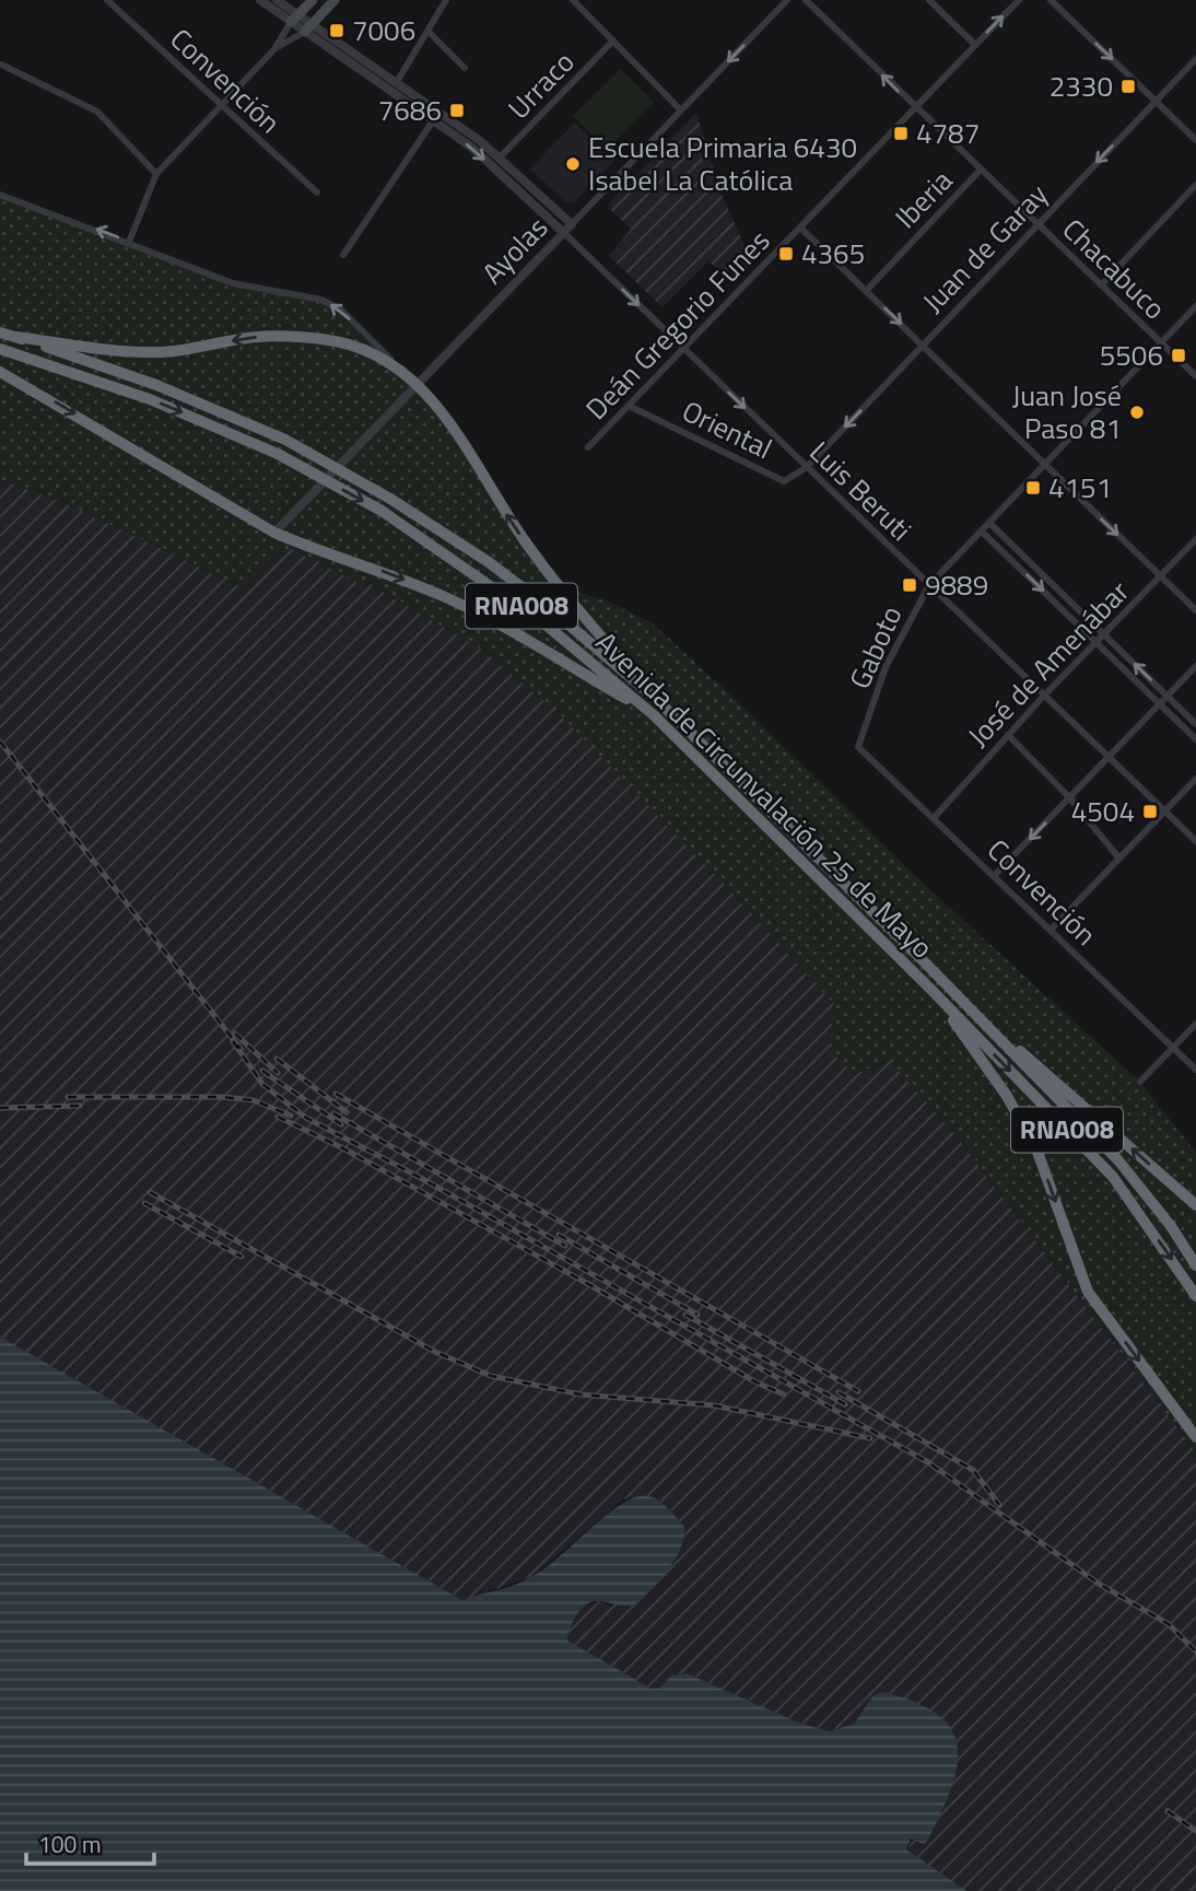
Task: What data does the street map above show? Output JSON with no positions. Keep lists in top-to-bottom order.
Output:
{
  "streets": {
    "highway": ["RNA008", "Avenida de Circunvalación 25 de Mayo"],
    "street": [
      "Convención",
      "Urraco",
      "Iberia",
      "Juan de Garay",
      "Ayolas",
      "Chacabuco",
      "Deán Gregorio Funes",
      "Oriental",
      "Luis Beruti",
      "Gaboto",
      "José de Amenábar"
    ]
  },
  "crossings": [
    ["Convención", "Gaboto"],
    ["Convención", "José de Amenábar"],
    ["Iberia", "Chacabuco"],
    ["Juan de Garay", "Chacabuco"],
    ["Juan de Garay", "Oriental"],
    ["Juan de Garay", "Luis Beruti"],
    ["Ayolas", "Luis Beruti"],
    ["Ayolas", "RNA008"],
    ["Chacabuco", "Deán Gregorio Funes"],
    ["Chacabuco", "Gaboto"],
    ["Deán Gregorio Funes", "Oriental"],
    ["Deán Gregorio Funes", "Luis Beruti"],
    ["Oriental", "Luis Beruti"],
    ["Luis Beruti", "Gaboto"],
    ["Luis Beruti", "José de Amenábar"],
    ["RNA008", "Avenida de Circunvalación 25 de Mayo"]
  ],
  "one_way": ["Juan de Garay", "Luis Beruti"],
  "places": {
    "transit": [
      "7006",
      "2330",
      "7686",
      "4787",
      "4365",
      "5506",
      "4151",
      "9889",
      "4504"
    ],
    "other": ["Escuela Primaria 6430 Isabel La Católica", "Juan José Paso 81"]
  },
  "scale_bar": "100 m"
}
